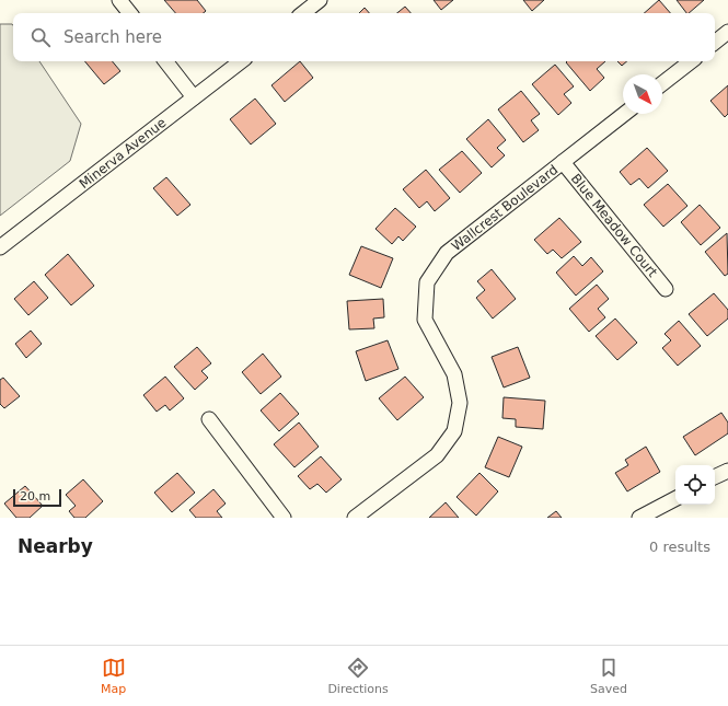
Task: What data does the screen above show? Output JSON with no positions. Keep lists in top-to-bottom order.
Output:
{
  "streets": {
    "street": ["Minerva Avenue", "Wallcrest Boulevard", "Blue Meadow Court"]
  },
  "crossings": [
    ["Wallcrest Boulevard", "Blue Meadow Court"]
  ],
  "scale_bar": "20 m",
  "north": "bottom right",
  "page": {
    "search": "Search here",
    "scale": "20 m",
    "heading": ["Nearby", "0 results"],
    "nav": ["Map", "Directions", "Saved"]
  }
}
